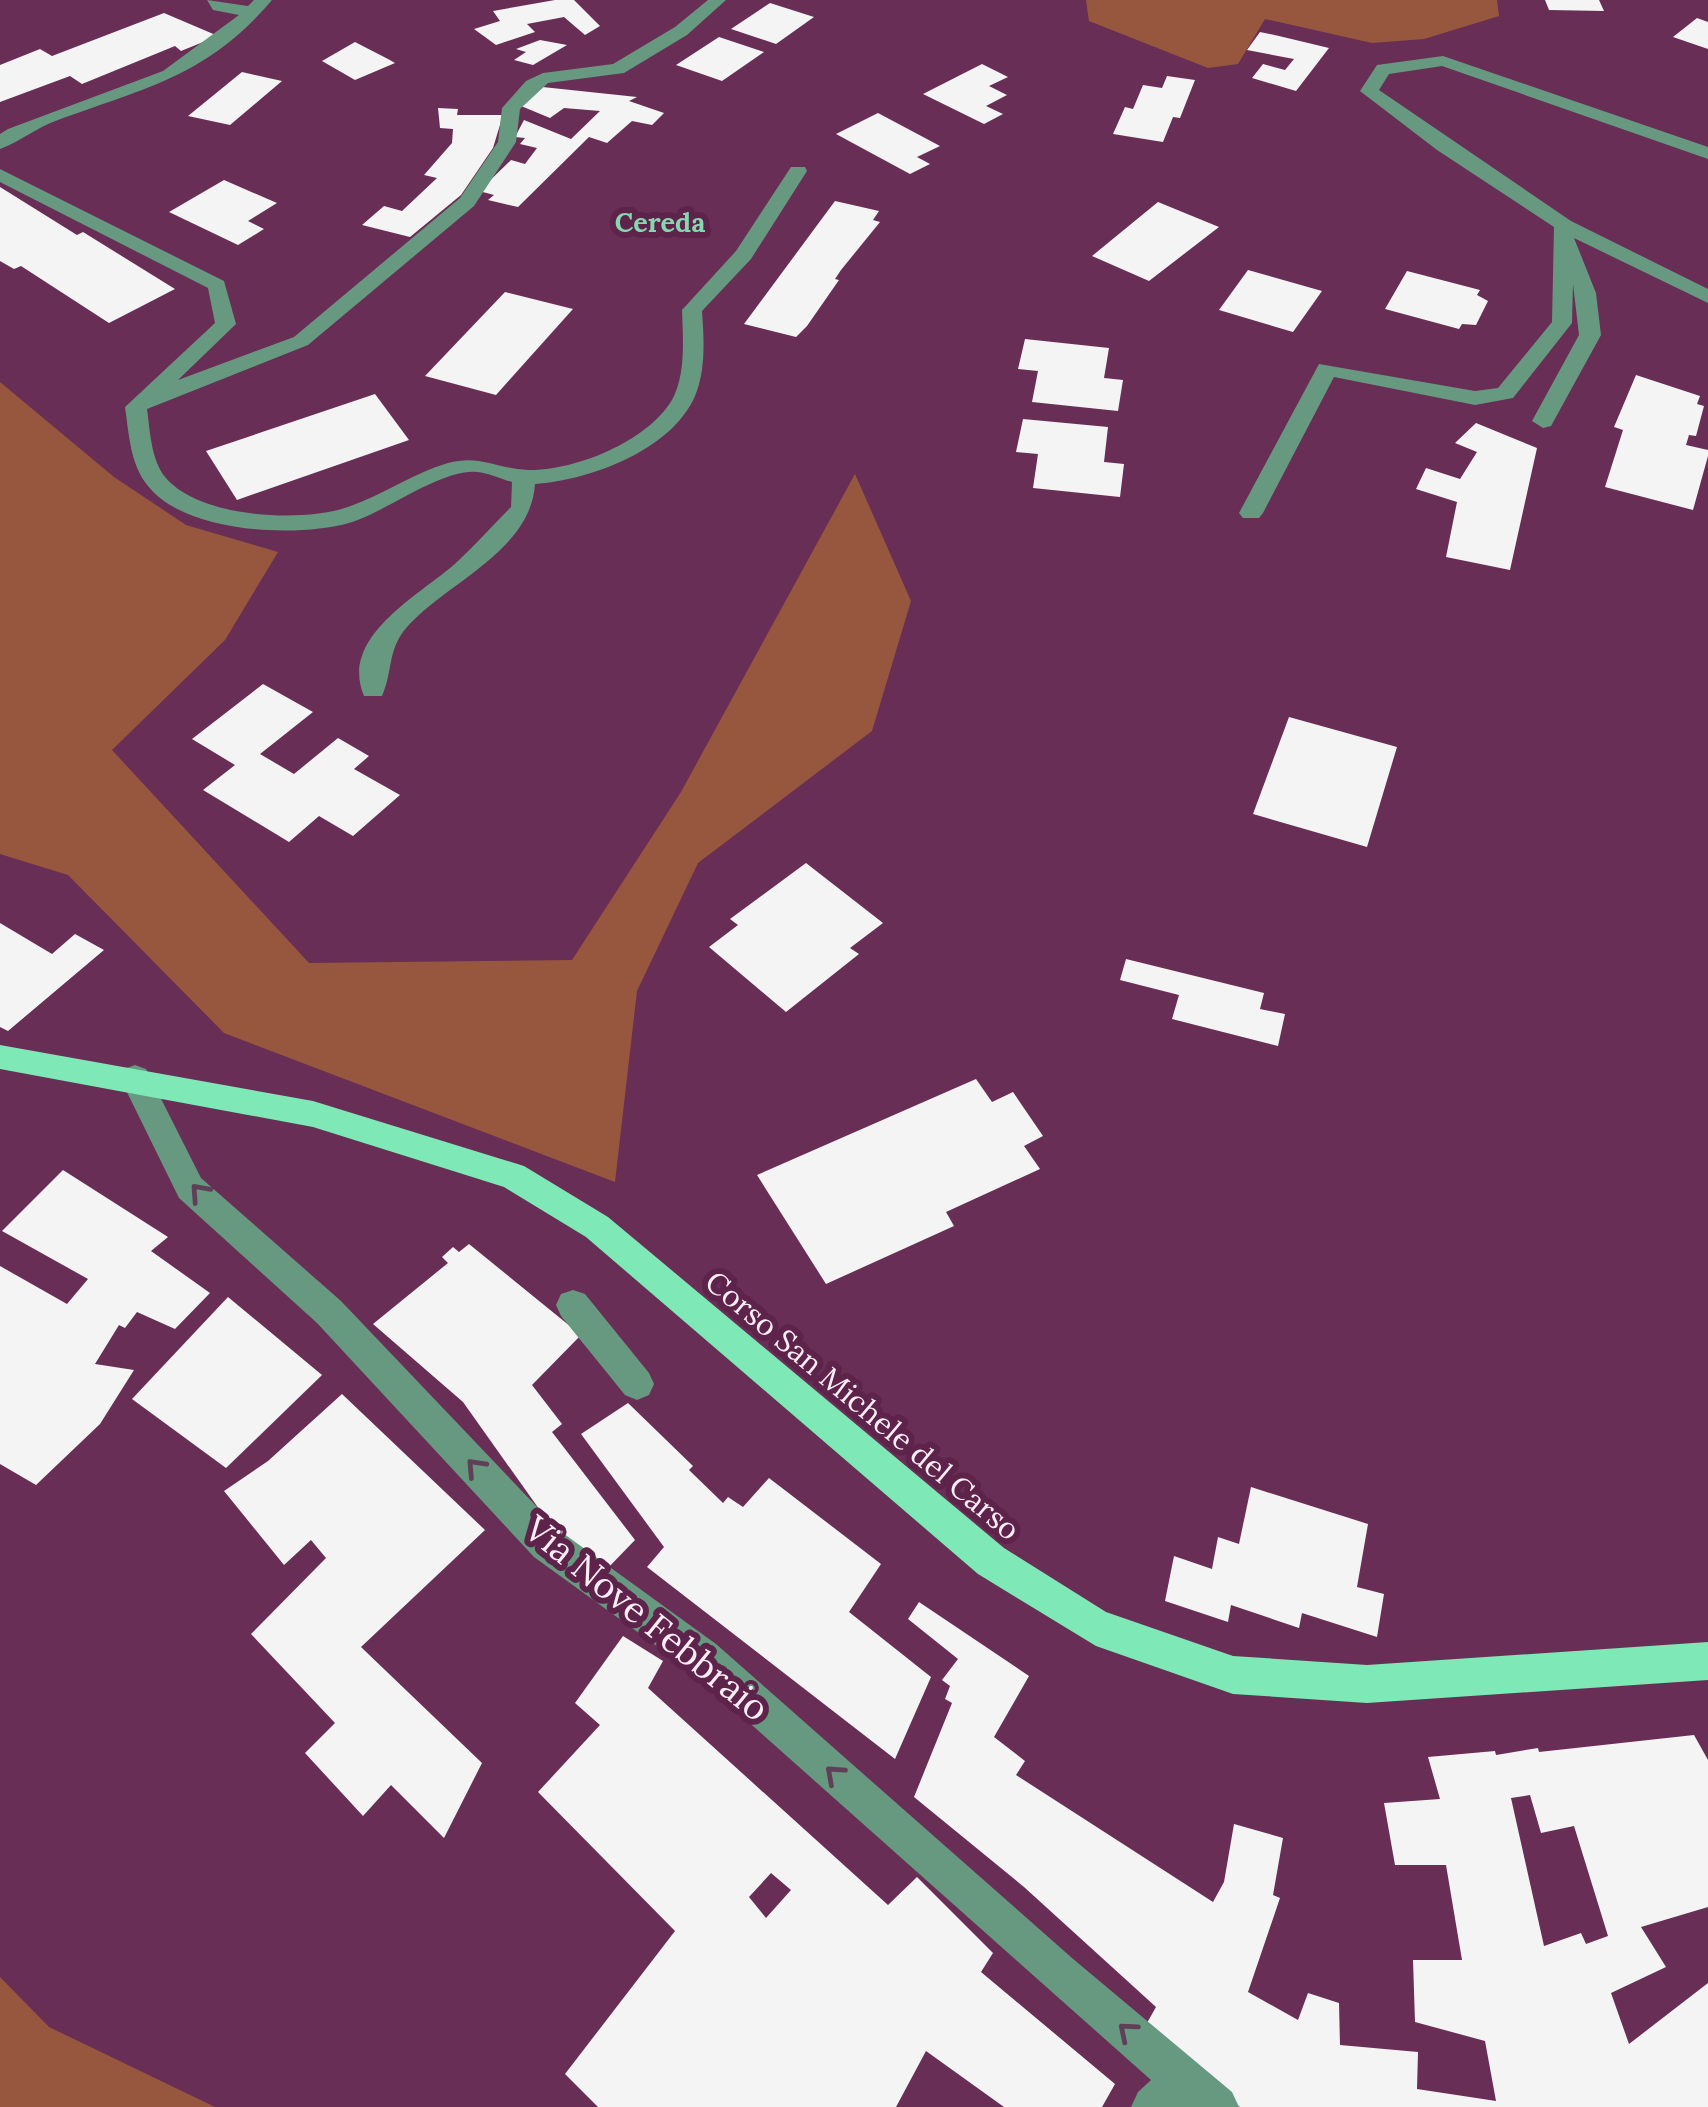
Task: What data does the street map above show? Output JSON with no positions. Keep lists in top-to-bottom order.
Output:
{
  "streets": {
    "main road": ["Corso San Michele del Carso"],
    "street": ["Via Nove Febbraio"]
  },
  "crossings": [
    ["Corso San Michele del Carso", "Via Nove Febbraio"]
  ],
  "one_way": ["Via Nove Febbraio"],
  "districts": ["Cereda"]
}
